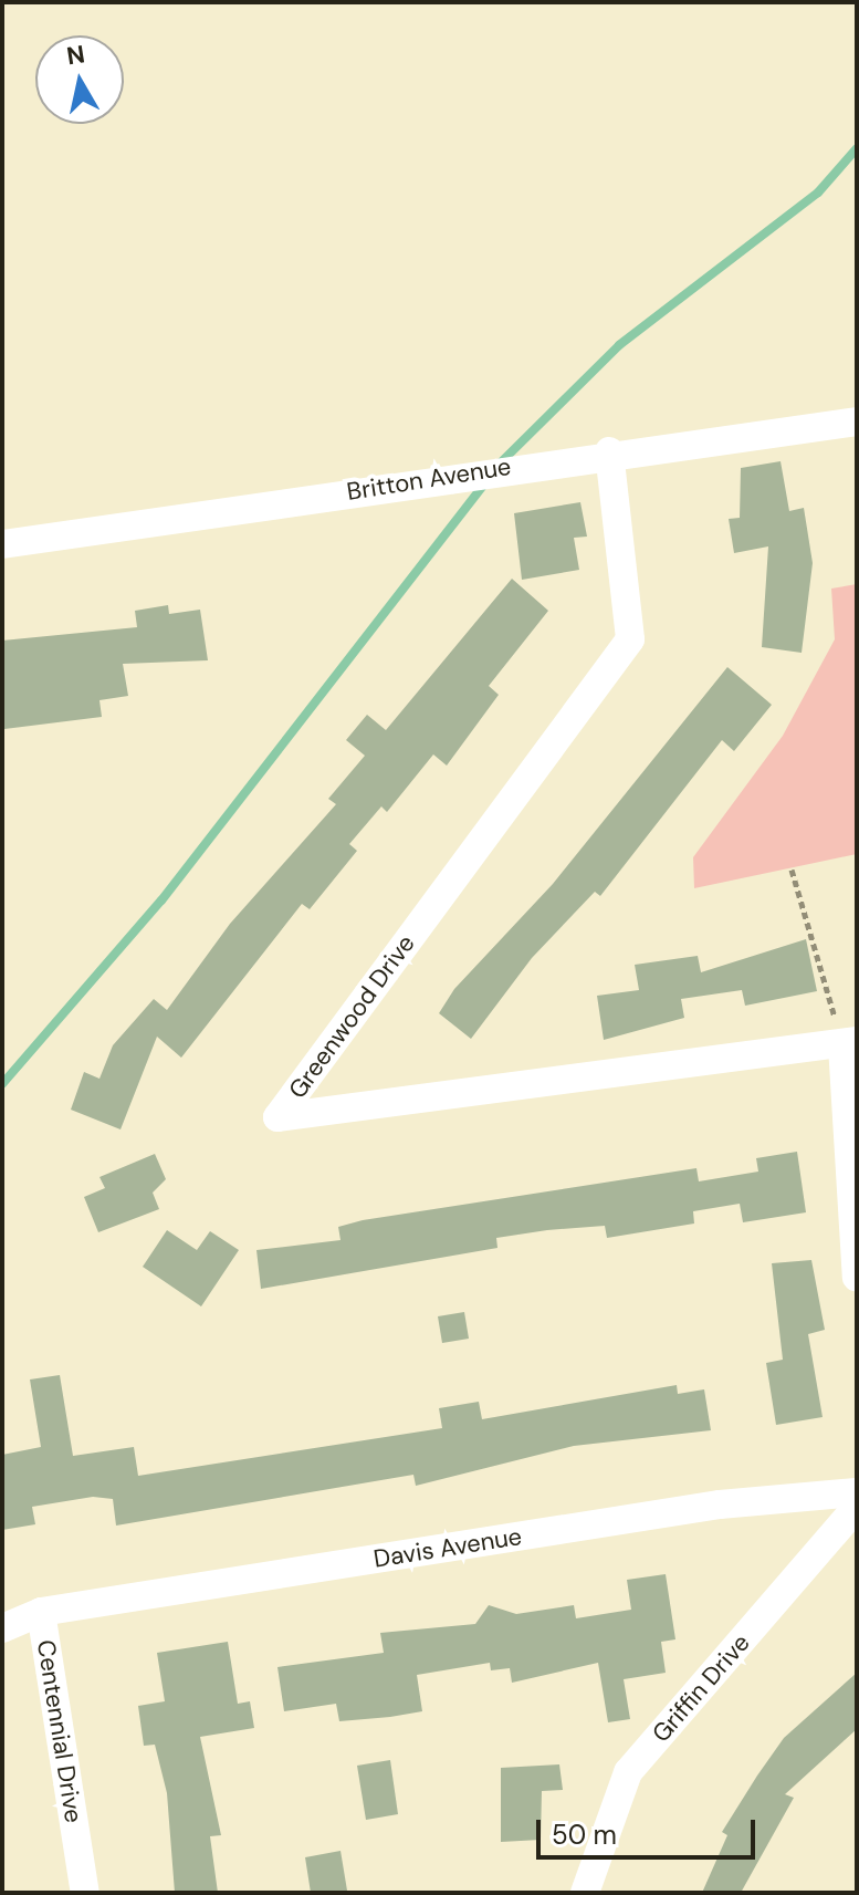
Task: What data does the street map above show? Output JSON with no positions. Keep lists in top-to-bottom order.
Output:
{
  "streets": {
    "street": [
      "Britton Avenue",
      "Greenwood Drive",
      "Davis Avenue",
      "Griffin Drive",
      "Centennial Drive"
    ]
  },
  "crossings": [
    ["Britton Avenue", "Greenwood Drive"],
    ["Davis Avenue", "Centennial Drive"]
  ],
  "scale_bar": "50 m",
  "north": "top"
}
